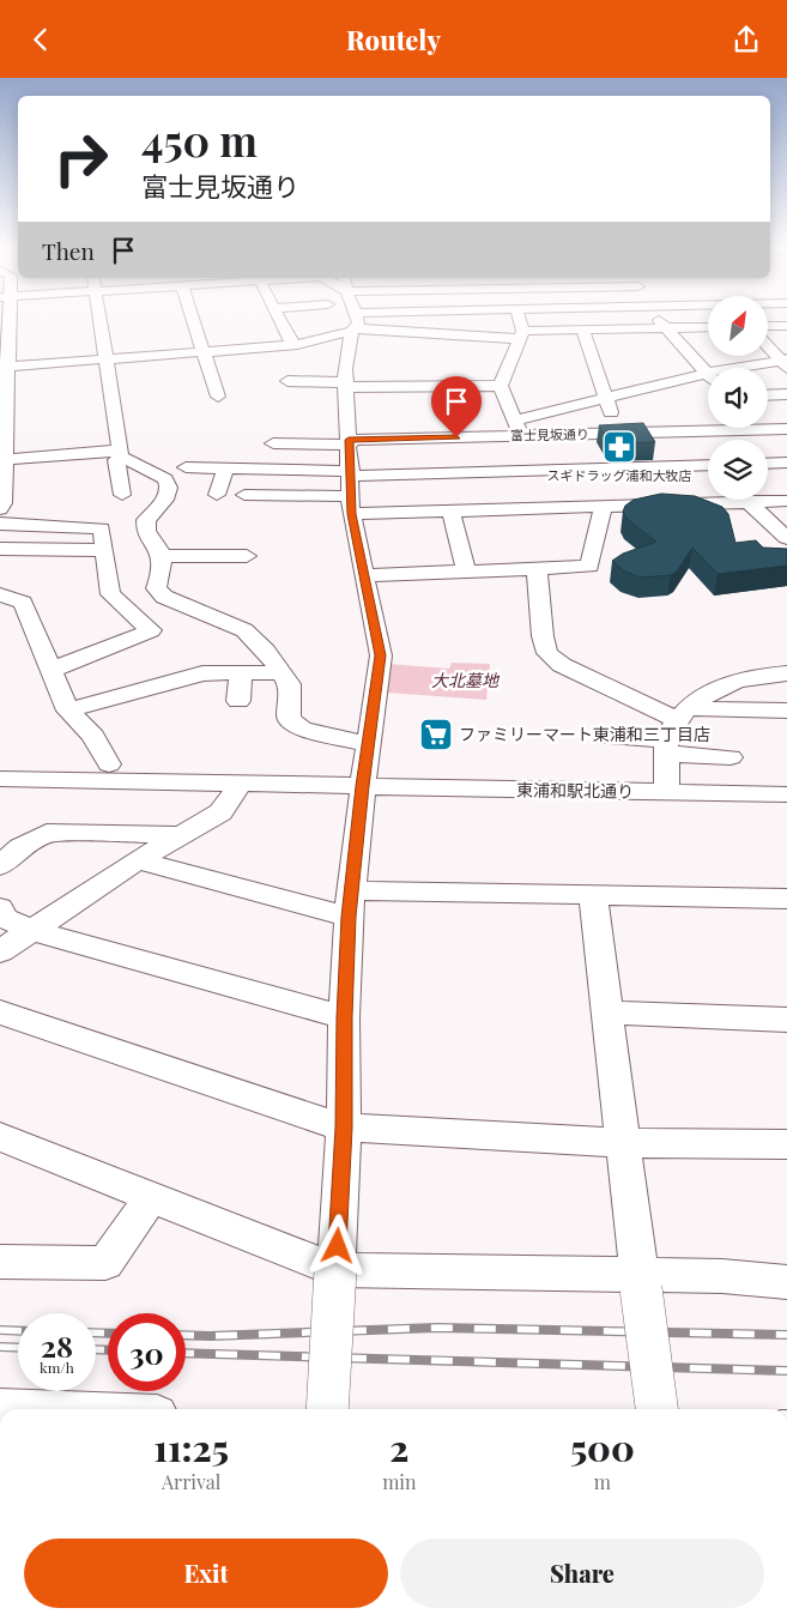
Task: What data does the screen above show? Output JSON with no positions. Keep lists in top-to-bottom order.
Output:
{
  "streets": {
    "street": ["富士見坂通り", "東浦和駅北通り"]
  },
  "parks": ["大北墓地"],
  "places": {
    "pharmacy": ["スギドラッグ浦和大牧店"],
    "supermarket": ["ファミリーマート東浦和三丁目店"]
  },
  "north": "top right",
  "page": {
    "header": "Routely",
    "turn": ["450 m", "富士見坂通り"],
    "then": "Then",
    "speed": "28 km/h",
    "limit": "30",
    "eta": [
      "11:25",
      "Arrival",
      "2",
      "min",
      "500",
      "m"
    ],
    "buttons": ["Exit", "Share"]
  }
}
